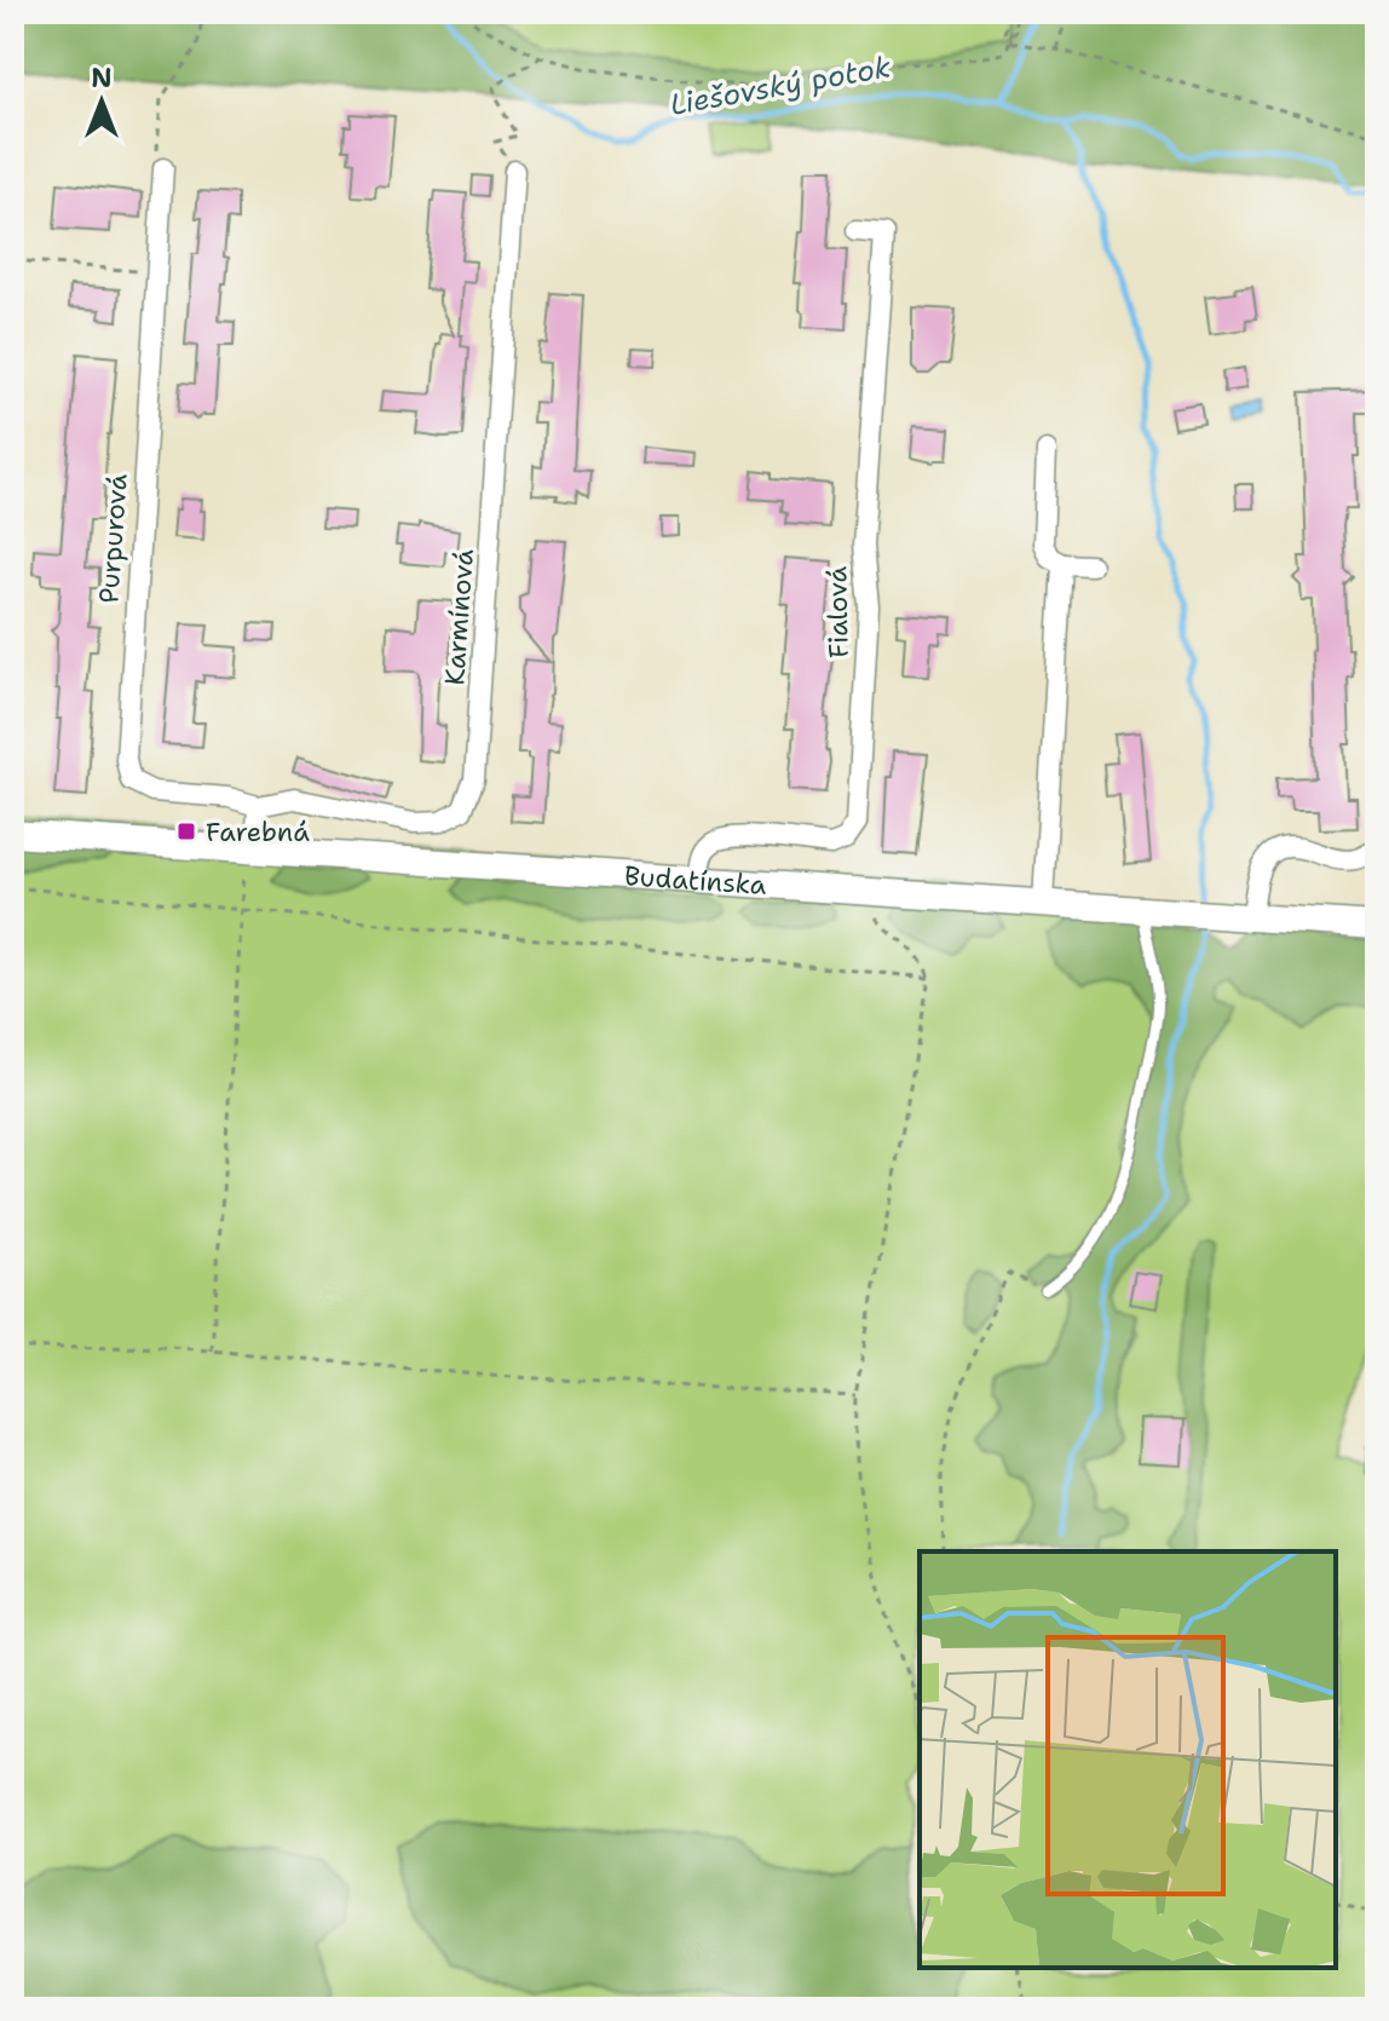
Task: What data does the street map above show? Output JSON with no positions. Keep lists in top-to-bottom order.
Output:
{
  "streets": {
    "street": [
      "Purpurová",
      "Fialová",
      "Karmínová",
      "Budatínska"
    ]
  },
  "crossings": [
    ["Purpurová", "Karmínová"],
    ["Fialová", "Budatínska"]
  ],
  "water": ["Liešovský potok"],
  "places": {
    "transit": ["Farebná"]
  },
  "north": "top"
}
